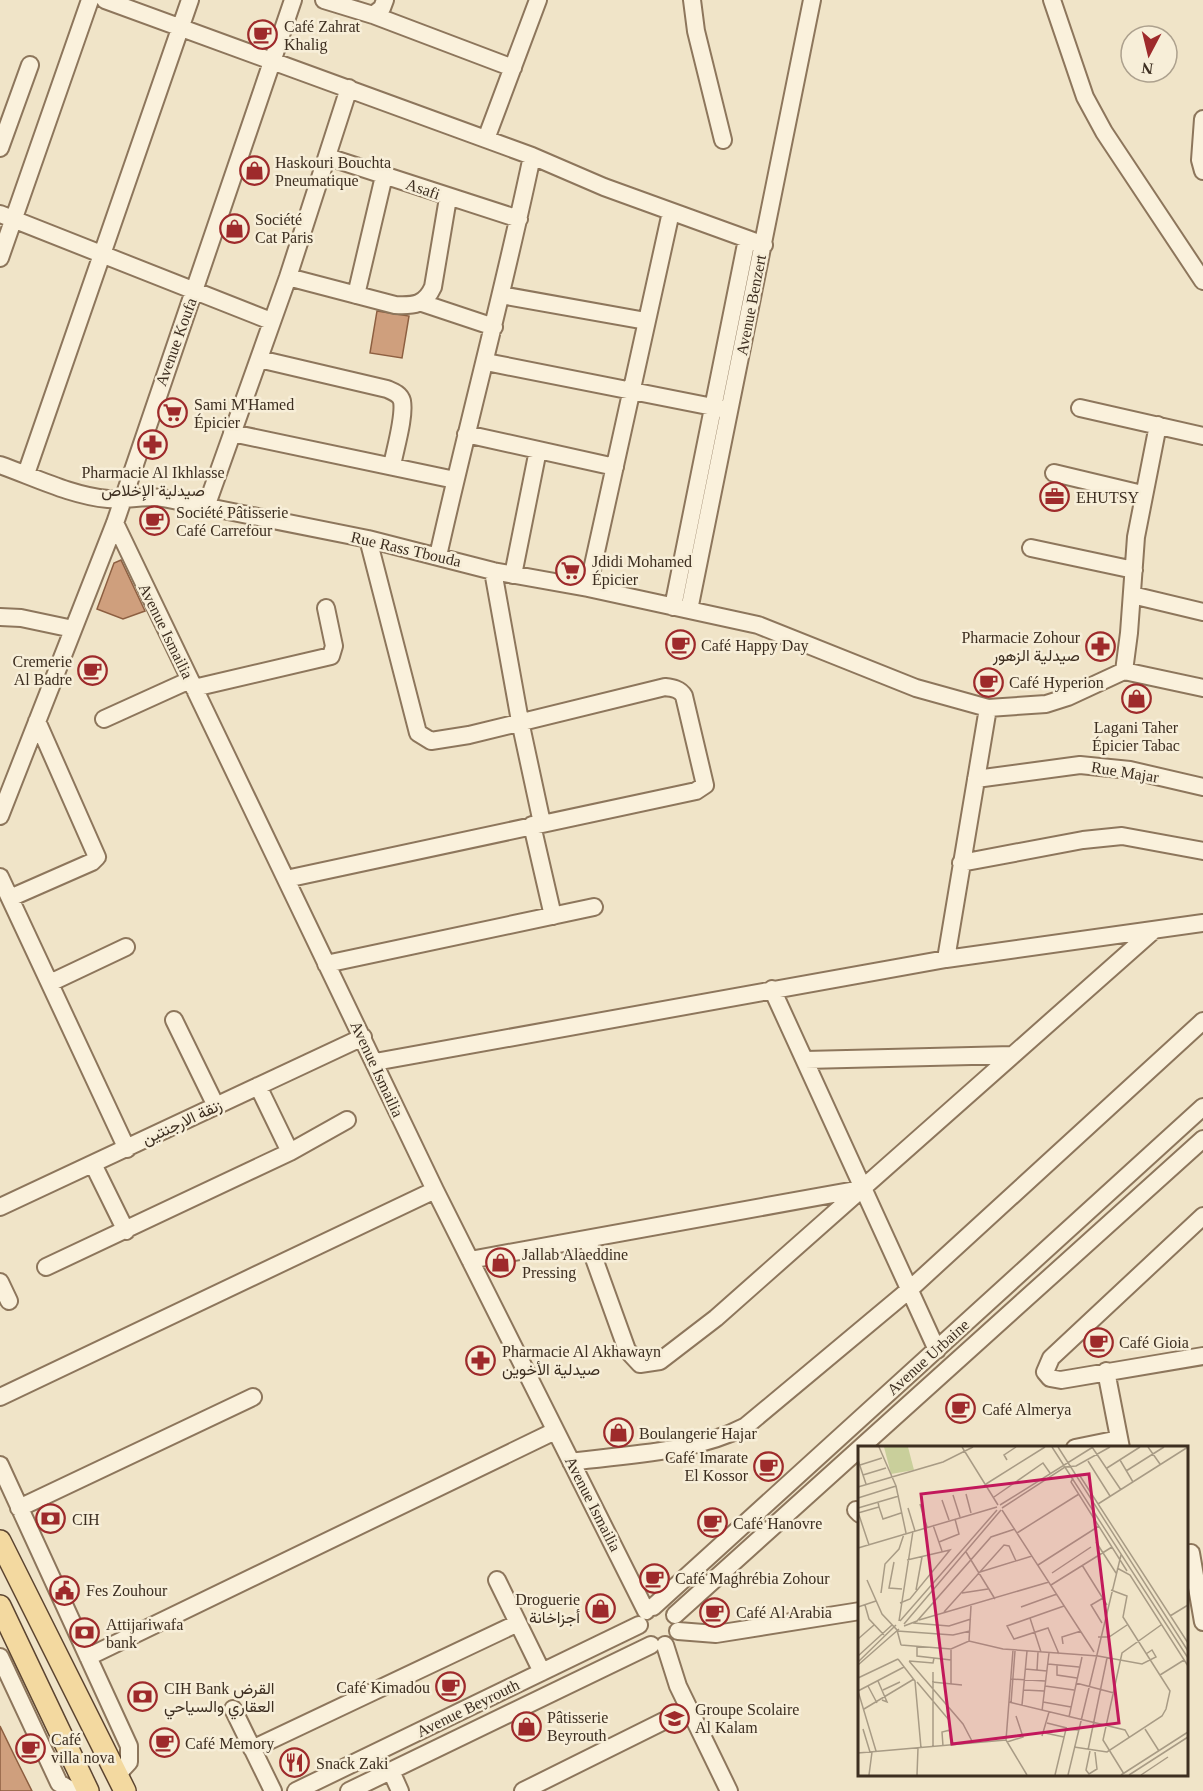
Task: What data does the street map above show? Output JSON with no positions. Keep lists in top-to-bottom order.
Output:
{
  "streets": {
    "street": [
      "Asafi",
      "Avenue Benzert",
      "Avenue Koufa",
      "Rue Rass Tbouda",
      "Avenue Ismailia",
      "Rue Majar",
      "زنقة الارجنتين",
      "Avenue Urbaine",
      "Avenue Beyrouth"
    ]
  },
  "crossings": [
    ["Avenue Benzert", "Rue Rass Tbouda"],
    ["Avenue Koufa", "Rue Rass Tbouda"],
    ["Avenue Koufa", "Avenue Ismailia"],
    ["Avenue Ismailia", "زنقة الارجنتين"],
    ["Avenue Ismailia", "Avenue Urbaine"],
    ["Avenue Ismailia", "Avenue Beyrouth"],
    ["Avenue Urbaine", "Avenue Beyrouth"]
  ],
  "places": {
    "cafe": [
      "Café Zahrat Khalig",
      "Société Pâtisserie Café Carrefour",
      "Café Happy Day",
      "Cremerie Al Badre",
      "Café Hyperion",
      "Café Gioia",
      "Café Almerya",
      "Café Imarate El Kossor",
      "Café Hanovre",
      "Café Maghrébia Zohour",
      "Café Al Arabia",
      "Café Kimadou",
      "Café Memory",
      "Café villa nova"
    ],
    "shop": [
      "Haskouri Bouchta Pneumatique",
      "Société Cat Paris",
      "Lagani Taher Épicier Tabac",
      "Jallab Alaeddine Pressing",
      "Boulangerie Hajar",
      "Droguerie أجزاخانة",
      "Pâtisserie Beyrouth"
    ],
    "supermarket": ["Sami M'Hamed Épicier", "Jdidi Mohamed Épicier"],
    "pharmacy": ["Pharmacie Al Ikhlasse صيدلية الإخلاص", "Pharmacie Zohour صيدلية الزهور", "Pharmacie Al Akhawayn صيدلية الأخوين"],
    "office": ["EHUTSY"],
    "bank": ["CIH", "Attijariwafa bank", "CIH Bank القرض العقاري والسياحي"],
    "public building": ["Fes Zouhour"],
    "school or university": ["Groupe Scolaire Al Kalam"],
    "restaurant": ["Snack Zaki"]
  },
  "north": "bottom"
}
